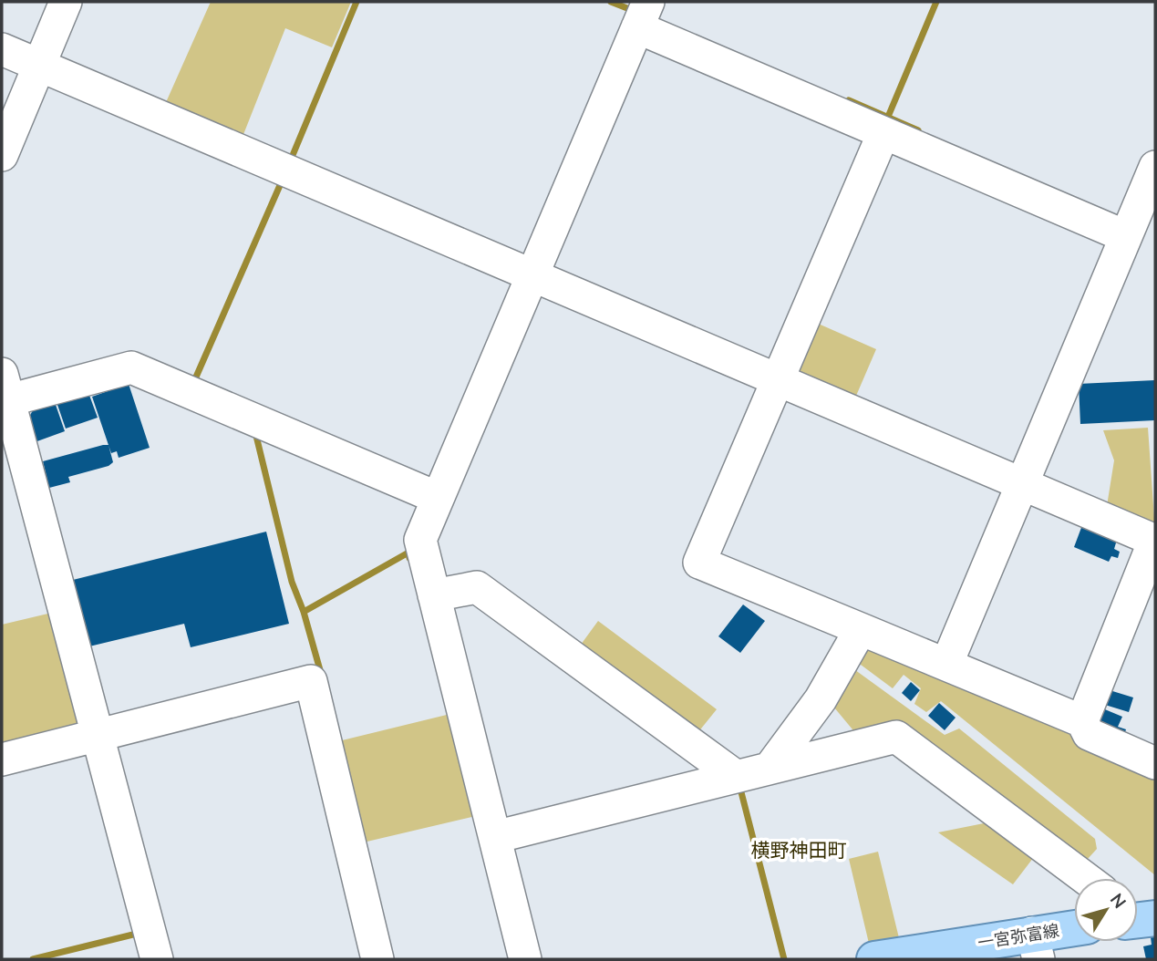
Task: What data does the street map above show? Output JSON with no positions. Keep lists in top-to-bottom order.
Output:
{
  "streets": {
    "main road": ["一宮弥富線"]
  },
  "districts": ["横野神田町"],
  "north": "top right"
}
